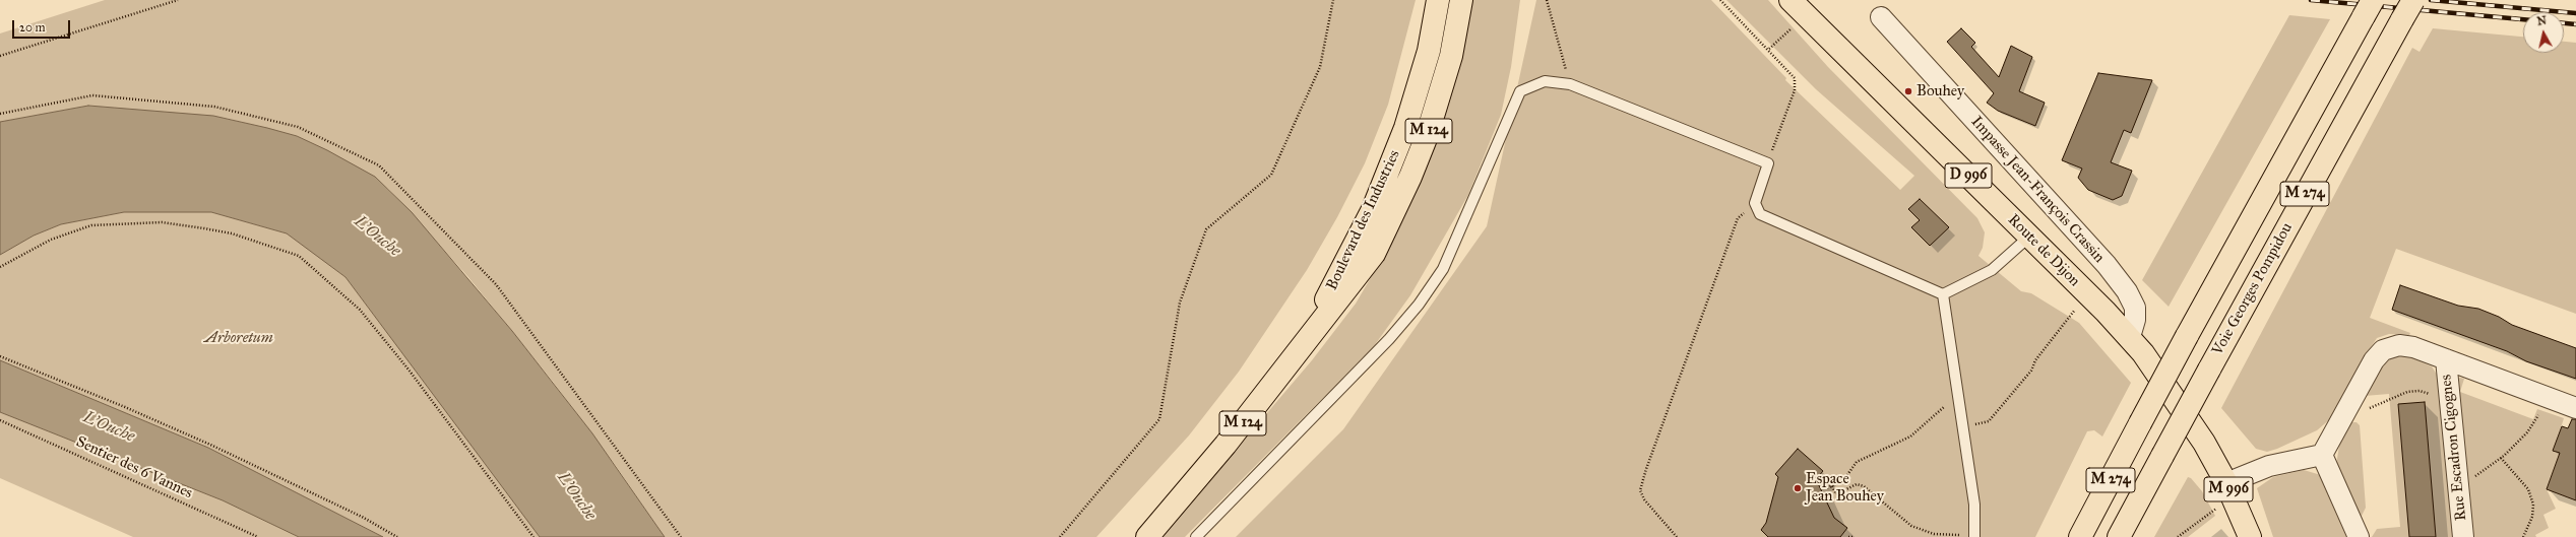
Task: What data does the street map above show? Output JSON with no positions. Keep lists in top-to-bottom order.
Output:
{
  "streets": {
    "main road": [
      "M 124",
      "D 996",
      "M 274",
      "Boulevard des Industries",
      "Route de Dijon",
      "Voie Georges Pompidou",
      "M 996"
    ],
    "street": ["Impasse Jean-François Crassin", "Rue Escadron Cigognes"],
    "path": ["Sentier des 6 Vannes"]
  },
  "crossings": [
    ["Impasse Jean-François Crassin", "Route de Dijon"]
  ],
  "water": ["L'Ouche"],
  "parks": ["Arboretum"],
  "places": ["Bouhey", "Espace Jean Bouhey"],
  "scale_bar": "20 m",
  "north": "top"
}
